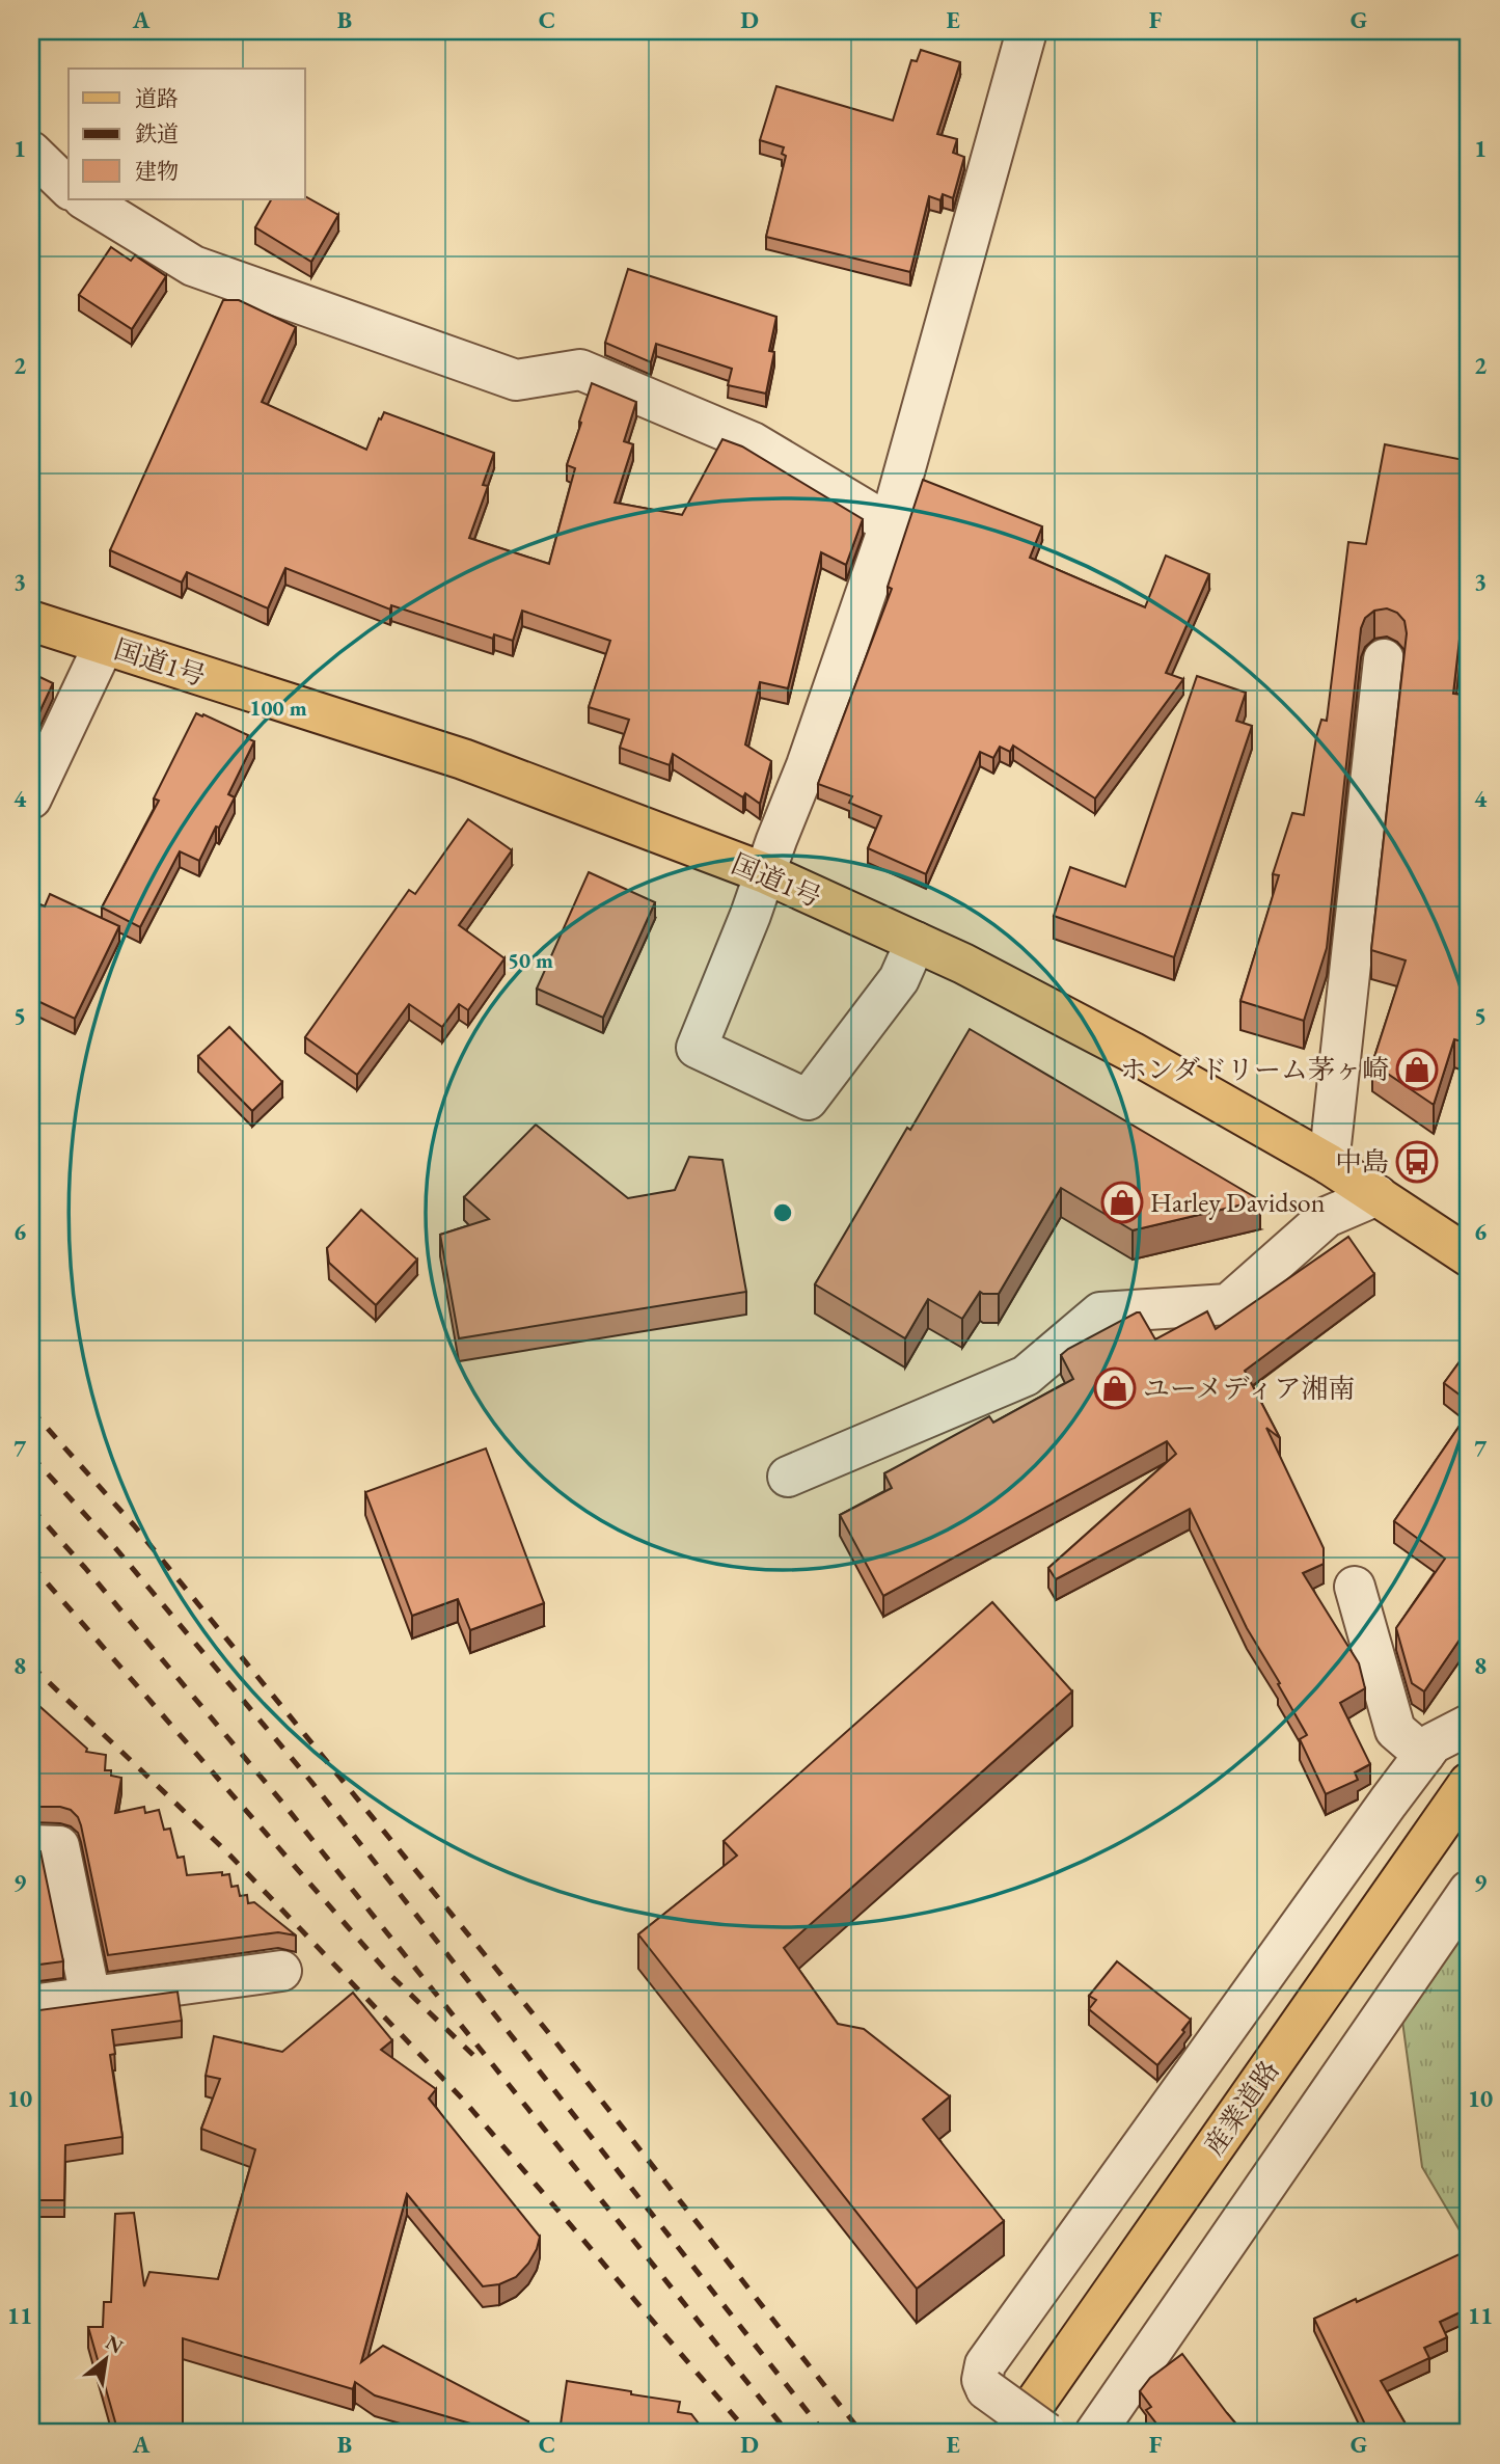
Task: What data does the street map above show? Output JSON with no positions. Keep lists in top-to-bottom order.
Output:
{
  "streets": {
    "main road": ["国道1号", "産業道路"]
  },
  "places": {
    "shop": ["ホンダドリーム茅ヶ崎", "Harley Davidson", "ユーメディア湘南"],
    "bus stop": ["中島"]
  },
  "legend": ["道路", "鉄道", "建物"],
  "north": "top right",
  "grid": {
    "columns": [
      "A",
      "B",
      "C",
      "D",
      "E",
      "F",
      "G"
    ],
    "rows": [
      "1",
      "2",
      "3",
      "4",
      "5",
      "6",
      "7",
      "8",
      "9",
      "10",
      "11"
    ]
  },
  "rings": ["100 m", "50 m"]
}
